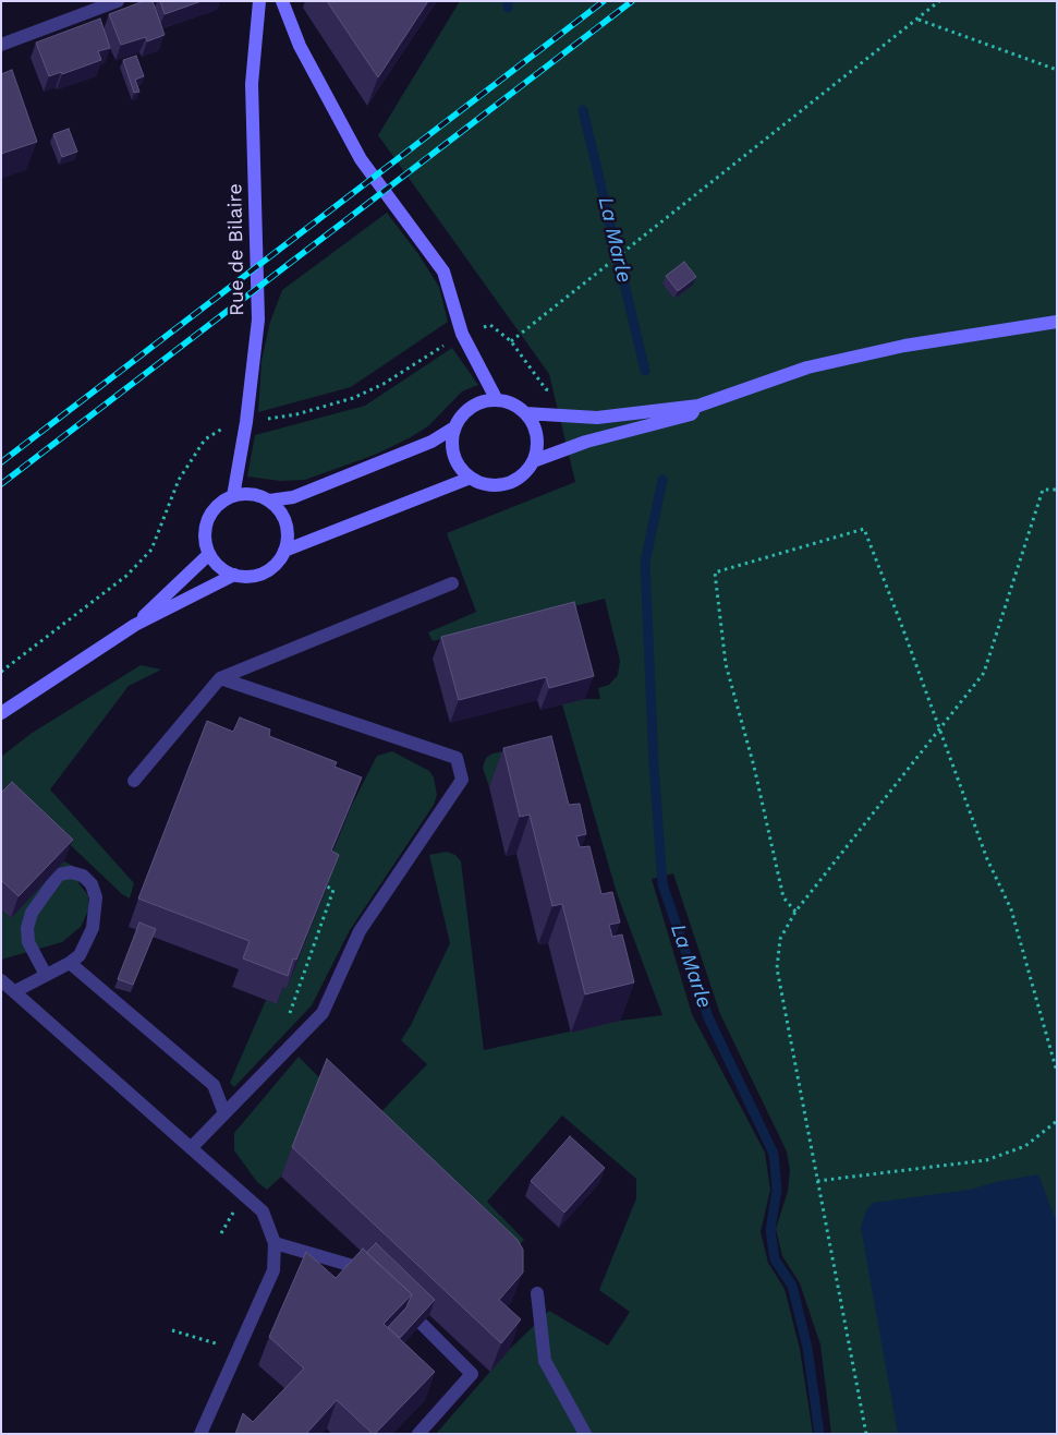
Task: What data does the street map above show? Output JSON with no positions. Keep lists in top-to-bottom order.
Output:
{
  "streets": {
    "street": ["Rue de Bilaire"]
  },
  "water": ["La Marle"]
}
